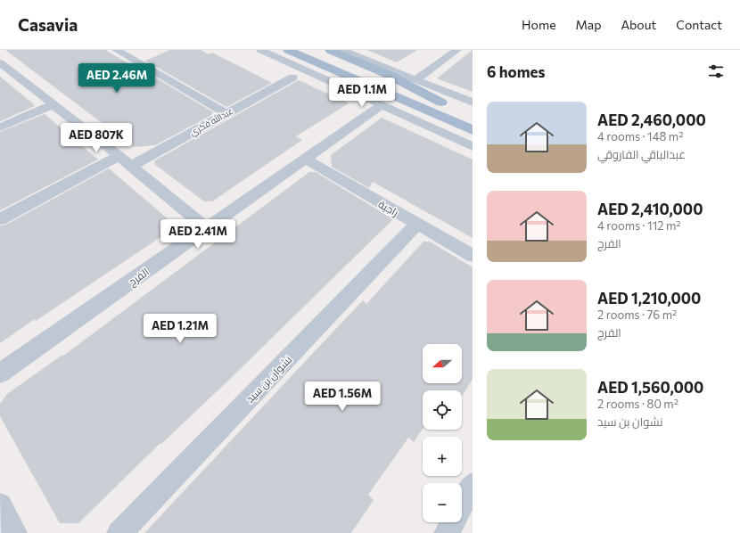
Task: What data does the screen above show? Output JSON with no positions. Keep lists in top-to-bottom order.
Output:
{
  "streets": {
    "street": [
      "عبدالله فكري",
      "راجية",
      "الفرج",
      "نشوان بن سيد"
    ]
  },
  "crossings": [
    ["راجية", "الفرج"],
    ["راجية", "نشوان بن سيد"]
  ],
  "north": "left",
  "page": {
    "header": "Casavia",
    "nav": [
      "Home",
      "Map",
      "About",
      "Contact"
    ],
    "heading": "6 homes",
    "price": [
      "AED 2.46M",
      "AED 1.1M",
      "AED 807K",
      "AED 2.41M",
      "AED 1.21M",
      "AED 1.56M"
    ],
    "list": [
      {
        "name": "AED 2,460,000",
        "note": "4 rooms · 148 m² · عبدالباقي الفاروقي"
      },
      {
        "name": "AED 2,410,000",
        "note": "4 rooms · 112 m² · الفرج"
      },
      {
        "name": "AED 1,210,000",
        "note": "2 rooms · 76 m² · الفرج"
      },
      {
        "name": "AED 1,560,000",
        "note": "2 rooms · 80 m² · نشوان بن سيد"
      }
    ],
    "map_buttons": ["+", "−"]
  }
}
